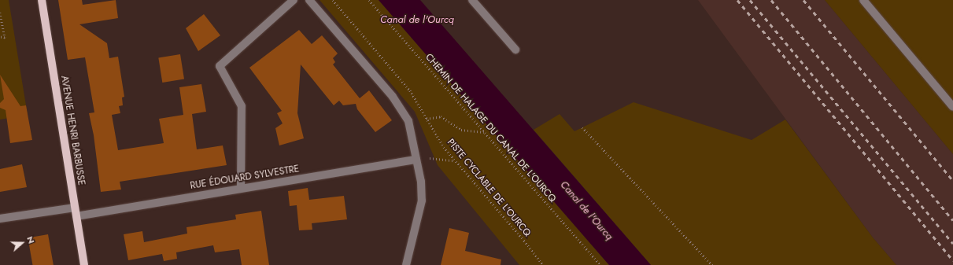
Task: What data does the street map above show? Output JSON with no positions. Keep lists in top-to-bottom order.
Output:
{
  "streets": {
    "main road": ["AVENUE HENRI BARBUSSE"],
    "street": ["RUE ÉDOUARD SYLVESTRE"],
    "path": ["CHEMIN DE HALAGE DU CANAL DE L'OURCQ", "PISTE CYCLABLE DE L'OURCQ"]
  },
  "crossings": [
    ["AVENUE HENRI BARBUSSE", "RUE ÉDOUARD SYLVESTRE"]
  ],
  "water": ["Canal de l'Ourcq"],
  "north": "right"
}
